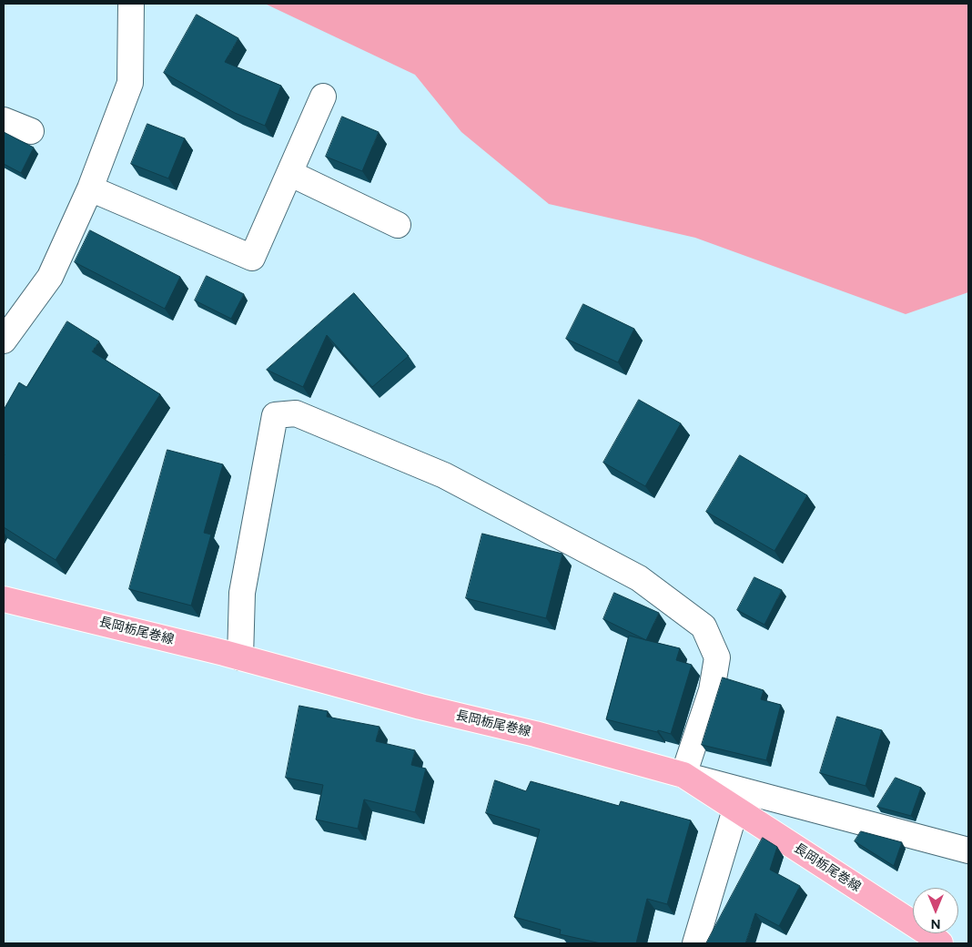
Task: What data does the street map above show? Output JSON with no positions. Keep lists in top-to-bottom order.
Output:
{
  "streets": {
    "main road": ["長岡栃尾巻線"]
  },
  "north": "bottom"
}
